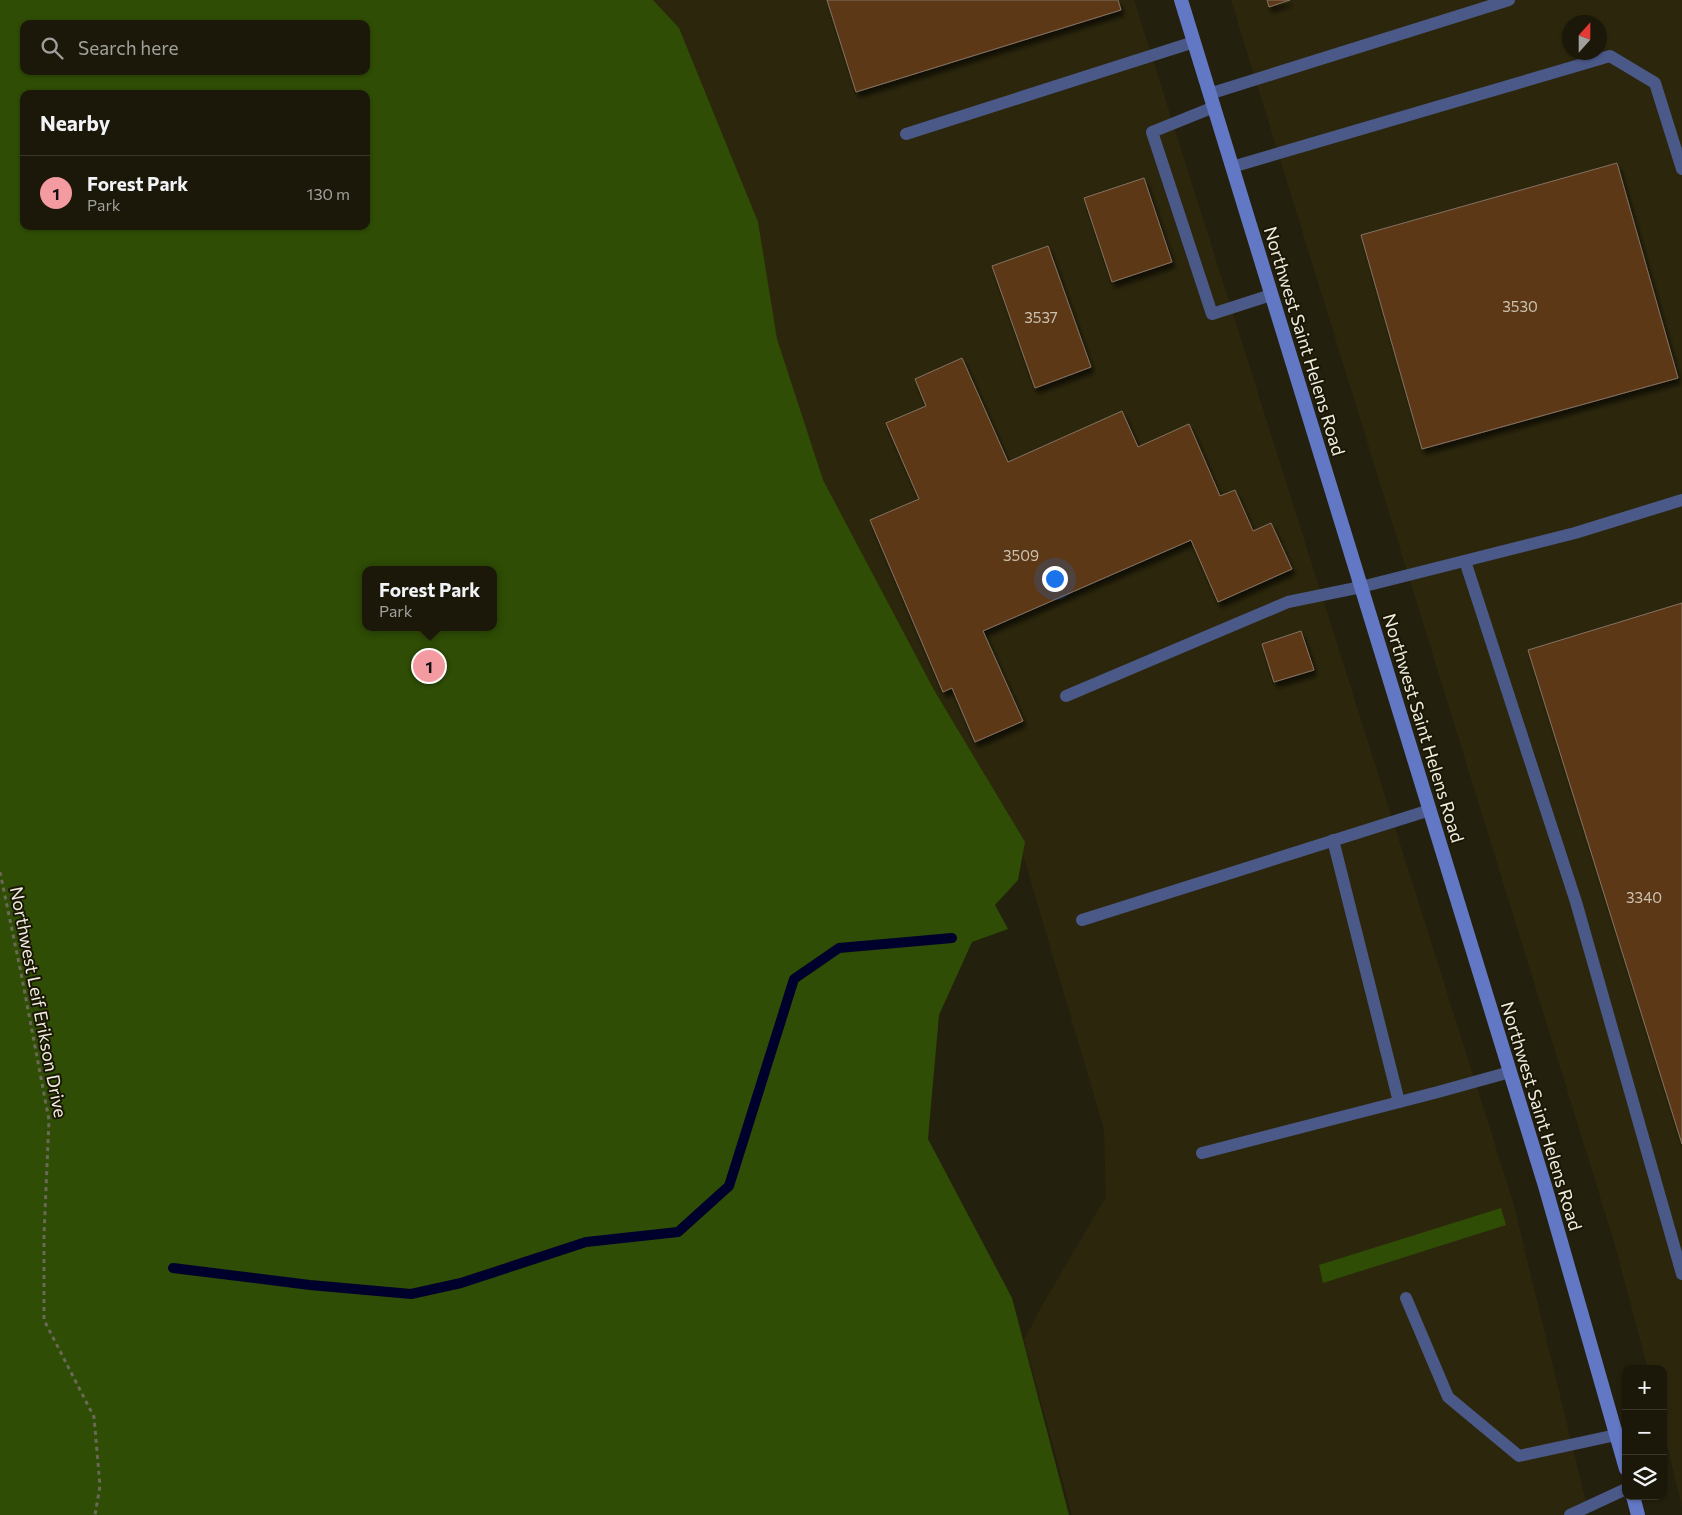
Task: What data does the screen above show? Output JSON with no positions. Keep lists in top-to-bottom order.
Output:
{
  "streets": {
    "main road": ["Northwest Saint Helens Road"],
    "path": ["Northwest Leif Erikson Drive"]
  },
  "house_numbers": [
    "3530",
    "3537",
    "3509",
    "3340"
  ],
  "north": "top",
  "page": {
    "search": "Search here",
    "heading": "Nearby",
    "list": [
      {
        "mark": "1",
        "name": "Forest Park",
        "note": "Park",
        "value": "130 m"
      }
    ],
    "popup": ["Forest Park", "Park"],
    "pins": "1",
    "map_buttons": ["+", "−"]
  }
}
